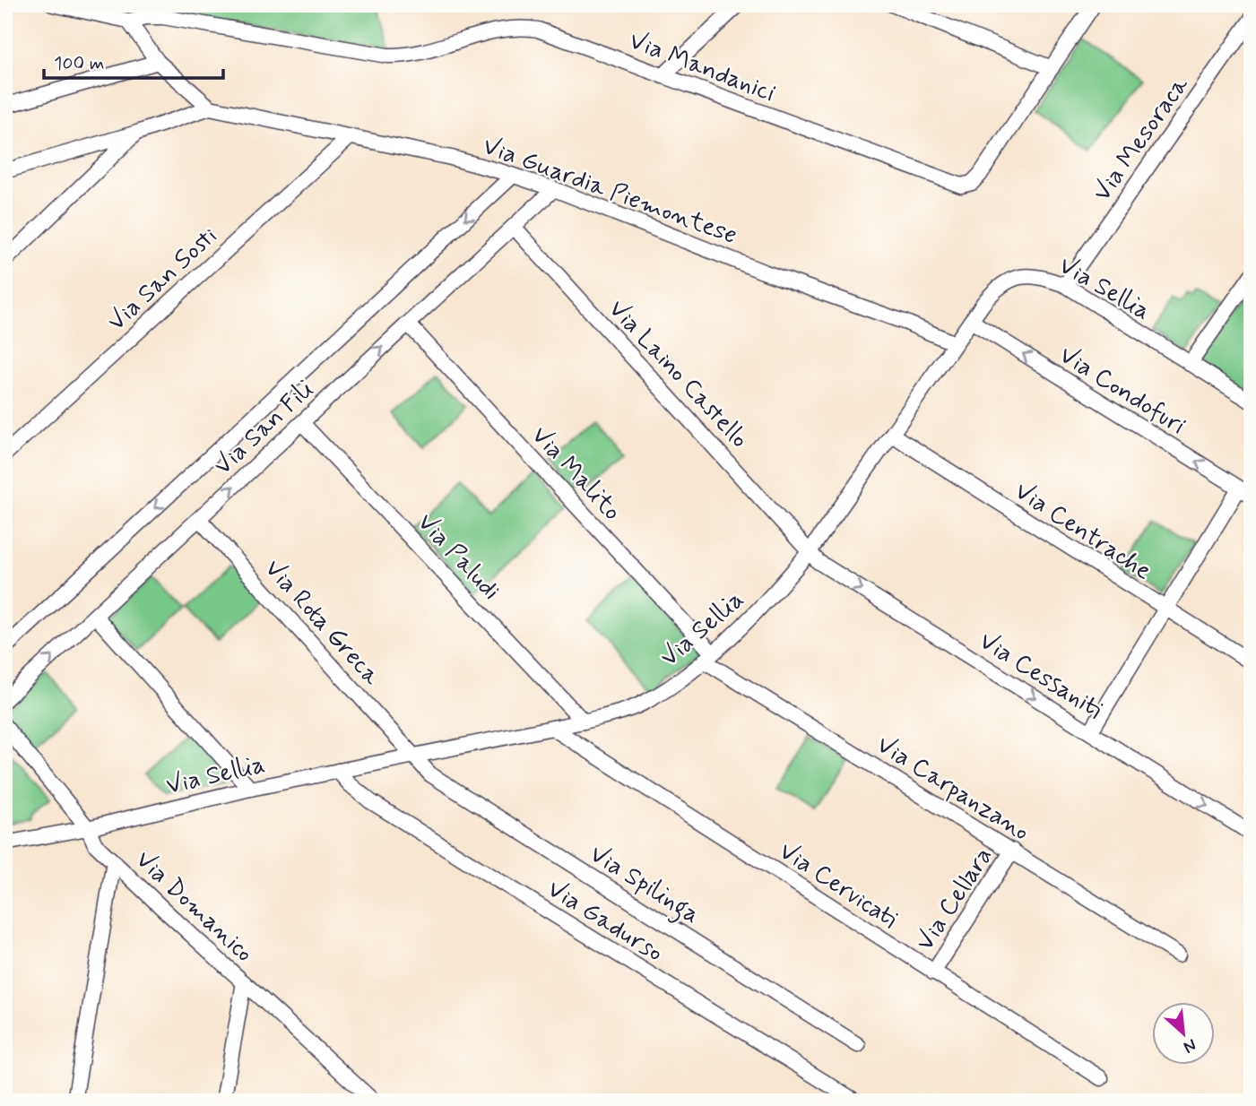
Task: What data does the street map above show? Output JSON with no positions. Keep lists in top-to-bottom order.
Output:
{
  "streets": {
    "street": [
      "Via Mandanici",
      "Via Mesoraca",
      "Via Guardia Piemontese",
      "Via San Sosti",
      "Via Sellia",
      "Via Laino Castello",
      "Via Condofuri",
      "Via San Fili",
      "Via Malito",
      "Via Centrache",
      "Via Paludi",
      "Via Rota Greca",
      "Via Cessaniti",
      "Via Carpanzano",
      "Via Spilinga",
      "Via Cervicati",
      "Via Cellara",
      "Via Domanico",
      "Via Gadurso"
    ]
  },
  "crossings": [
    ["Via Mandanici", "Via Guardia Piemontese"],
    ["Via Mesoraca", "Via Sellia"],
    ["Via Guardia Piemontese", "Via San Sosti"],
    ["Via Guardia Piemontese", "Via Sellia"],
    ["Via Guardia Piemontese", "Via San Fili"],
    ["Via Sellia", "Via Laino Castello"],
    ["Via Sellia", "Via Condofuri"],
    ["Via Sellia", "Via Malito"],
    ["Via Sellia", "Via Centrache"],
    ["Via Sellia", "Via Paludi"],
    ["Via Sellia", "Via Rota Greca"],
    ["Via Sellia", "Via Cessaniti"],
    ["Via Sellia", "Via Carpanzano"],
    ["Via Sellia", "Via Spilinga"],
    ["Via Sellia", "Via Cervicati"],
    ["Via Sellia", "Via Domanico"],
    ["Via Sellia", "Via Gadurso"],
    ["Via Laino Castello", "Via San Fili"],
    ["Via Laino Castello", "Via Cessaniti"],
    ["Via San Fili", "Via Malito"],
    ["Via San Fili", "Via Paludi"],
    ["Via San Fili", "Via Rota Greca"],
    ["Via Malito", "Via Carpanzano"],
    ["Via Rota Greca", "Via Spilinga"],
    ["Via Carpanzano", "Via Cellara"],
    ["Via Cervicati", "Via Cellara"]
  ],
  "one_way": ["Via Condofuri", "Via Cessaniti"],
  "scale_bar": "100 m",
  "north": "bottom right"
}
